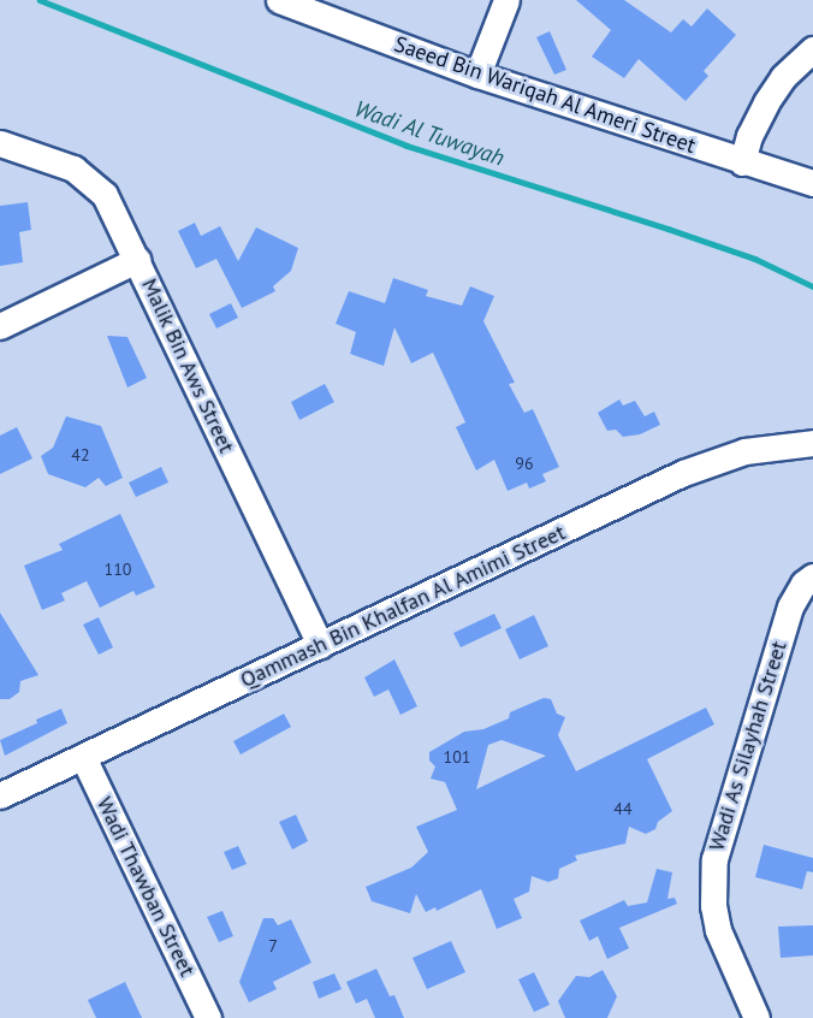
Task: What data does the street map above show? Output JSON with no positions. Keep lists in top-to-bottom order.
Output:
{
  "streets": {
    "street": [
      "Saeed Bin Wariqah Al Ameri Street",
      "Malik Bin Aws Street",
      "Qammash Bin Khalfan Al Amimi Street",
      "Wadi As Silayhah Street",
      "Wadi Thawban Street"
    ]
  },
  "crossings": [
    ["Malik Bin Aws Street", "Qammash Bin Khalfan Al Amimi Street"],
    ["Qammash Bin Khalfan Al Amimi Street", "Wadi Thawban Street"]
  ],
  "water": ["Wadi Al Tuwayah"],
  "house_numbers": [
    "42",
    "96",
    "110",
    "101",
    "44",
    "7"
  ]
}
